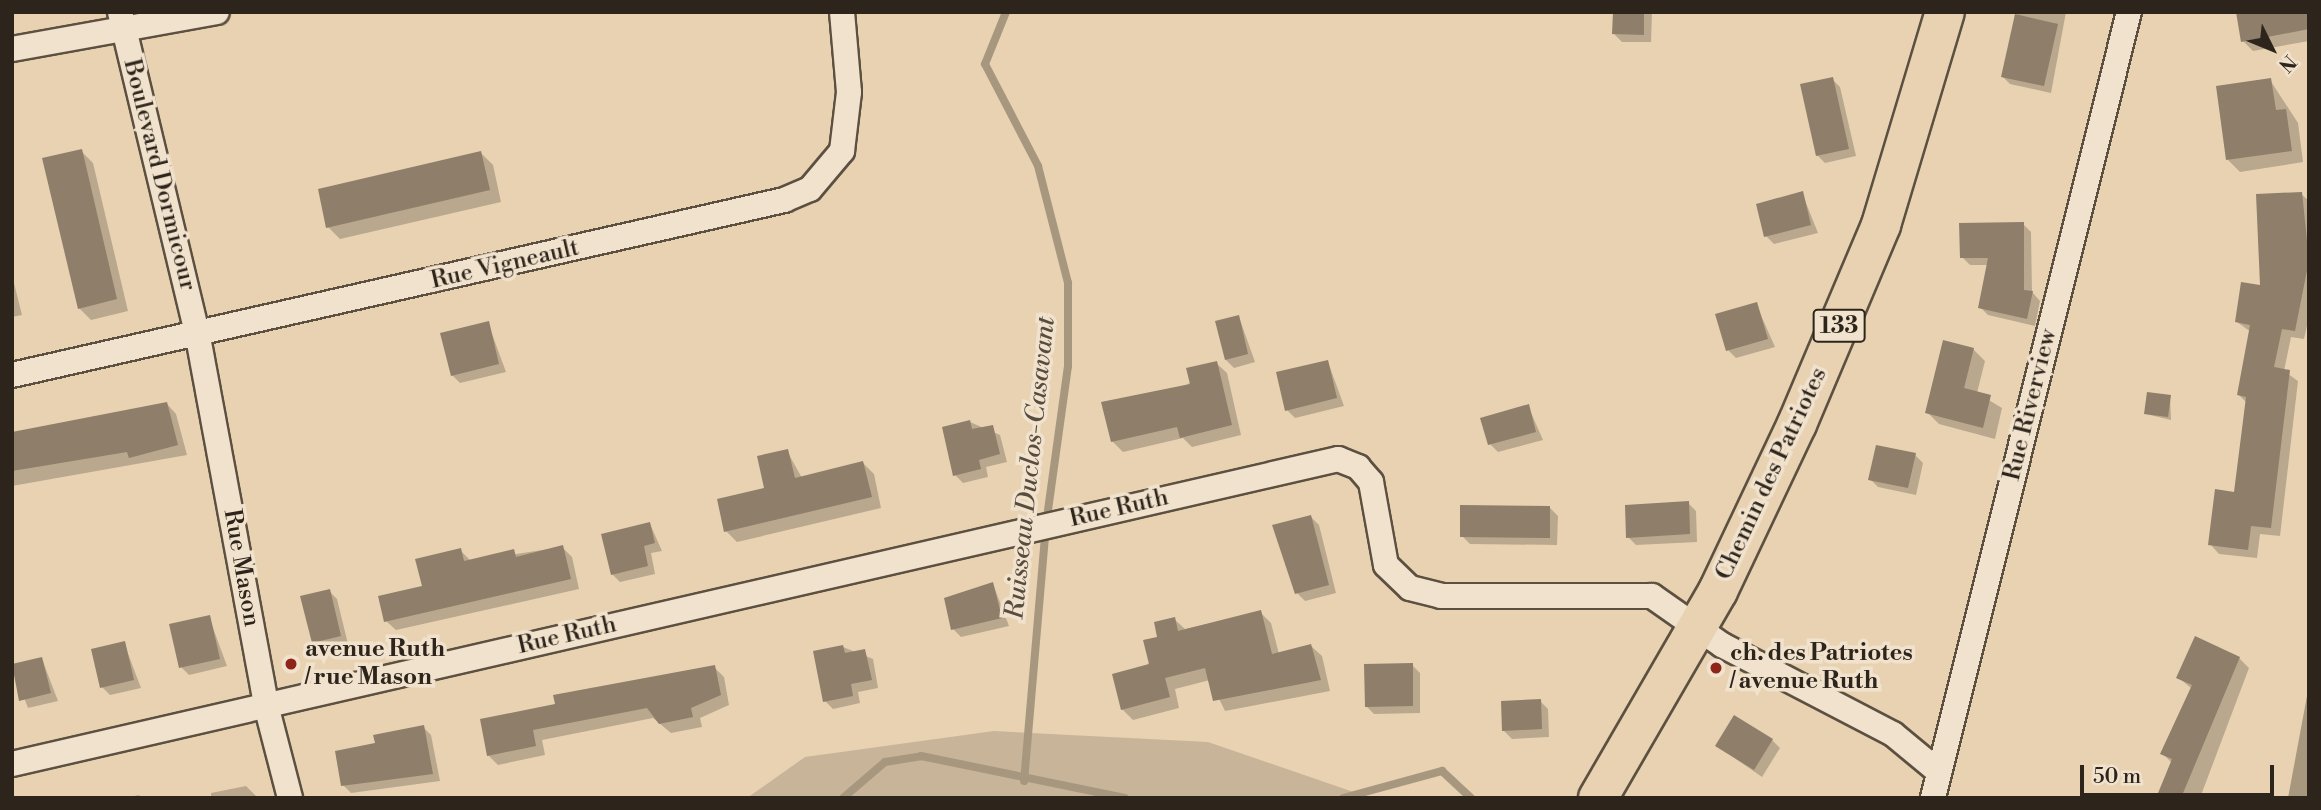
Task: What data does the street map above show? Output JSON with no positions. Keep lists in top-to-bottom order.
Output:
{
  "streets": {
    "main road": ["133", "Chemin des Patriotes"],
    "street": [
      "Boulevard Dormicour",
      "Rue Vigneault",
      "Rue Riverview",
      "Rue Ruth",
      "Rue Mason"
    ]
  },
  "crossings": [
    ["Boulevard Dormicour", "Rue Vigneault"],
    ["Boulevard Dormicour", "Rue Mason"],
    ["Rue Vigneault", "Rue Mason"],
    ["Rue Riverview", "Rue Ruth"],
    ["Chemin des Patriotes", "Rue Ruth"],
    ["Rue Ruth", "Rue Mason"]
  ],
  "water": ["Ruisseau Duclos-Casavant"],
  "places": ["avenue Ruth / rue Mason", "ch. des Patriotes / avenue Ruth"],
  "scale_bar": "50 m",
  "north": "bottom right"
}
